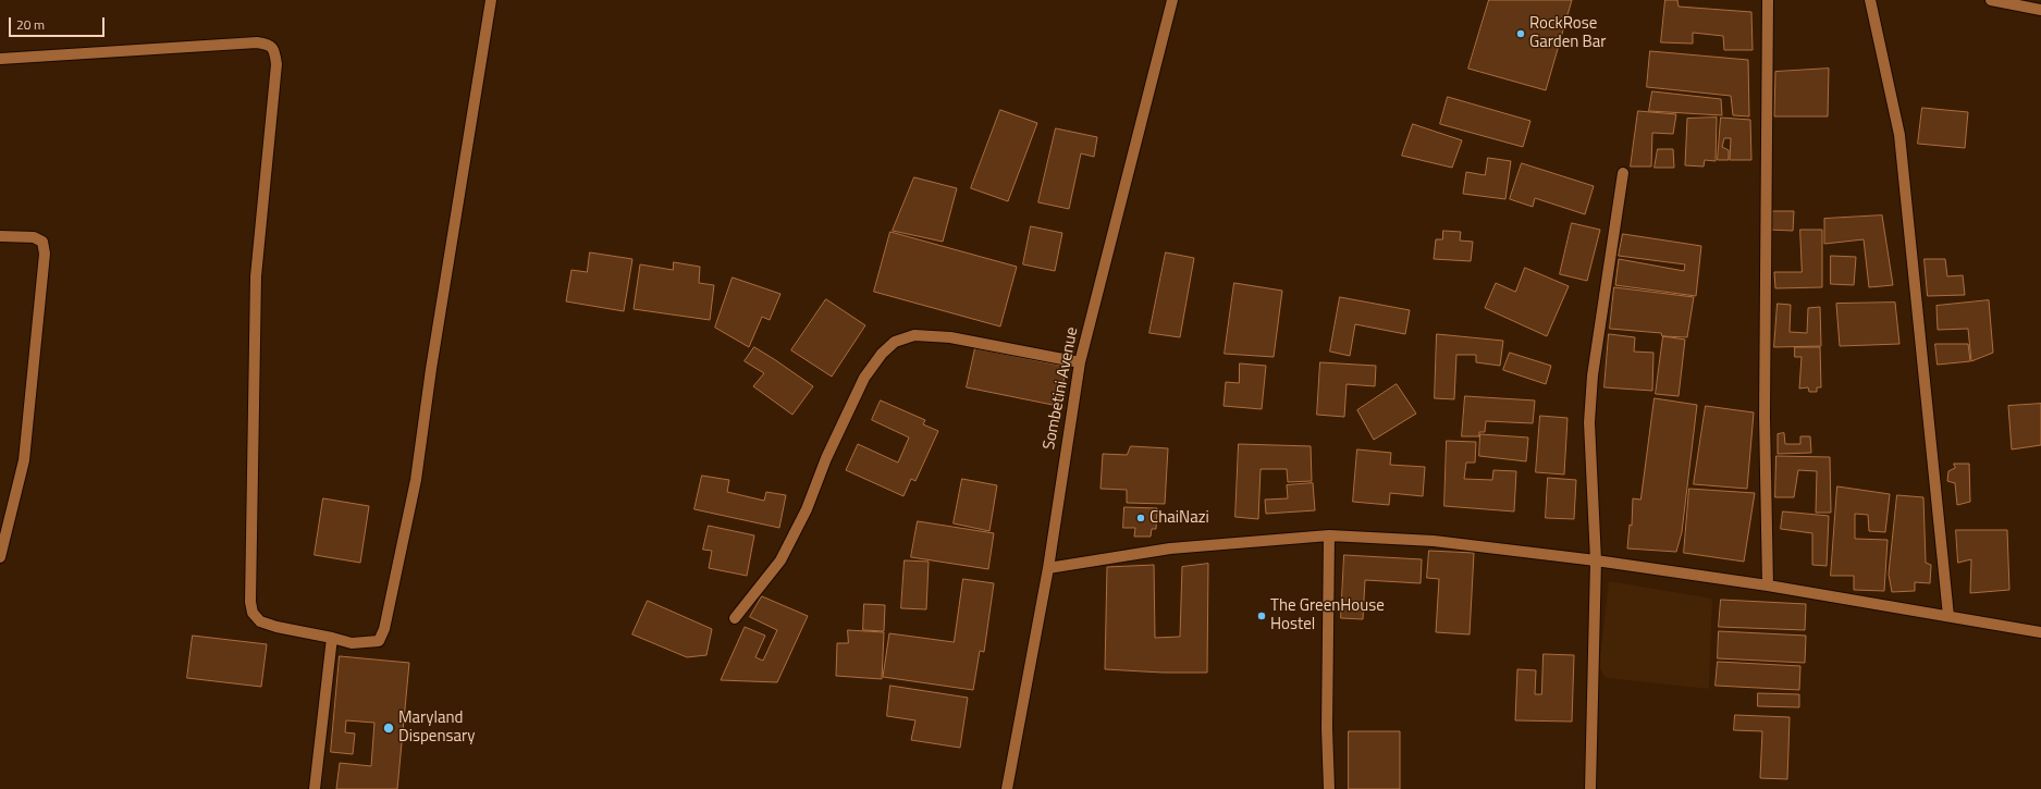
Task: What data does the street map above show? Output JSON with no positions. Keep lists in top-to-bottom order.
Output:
{
  "streets": {
    "street": ["Sombetini Avenue"]
  },
  "places": [
    "RockRose Garden Bar",
    "ChaiNazi",
    "The GreenHouse Hostel",
    "Maryland Dispensary"
  ],
  "scale_bar": "20 m"
}
